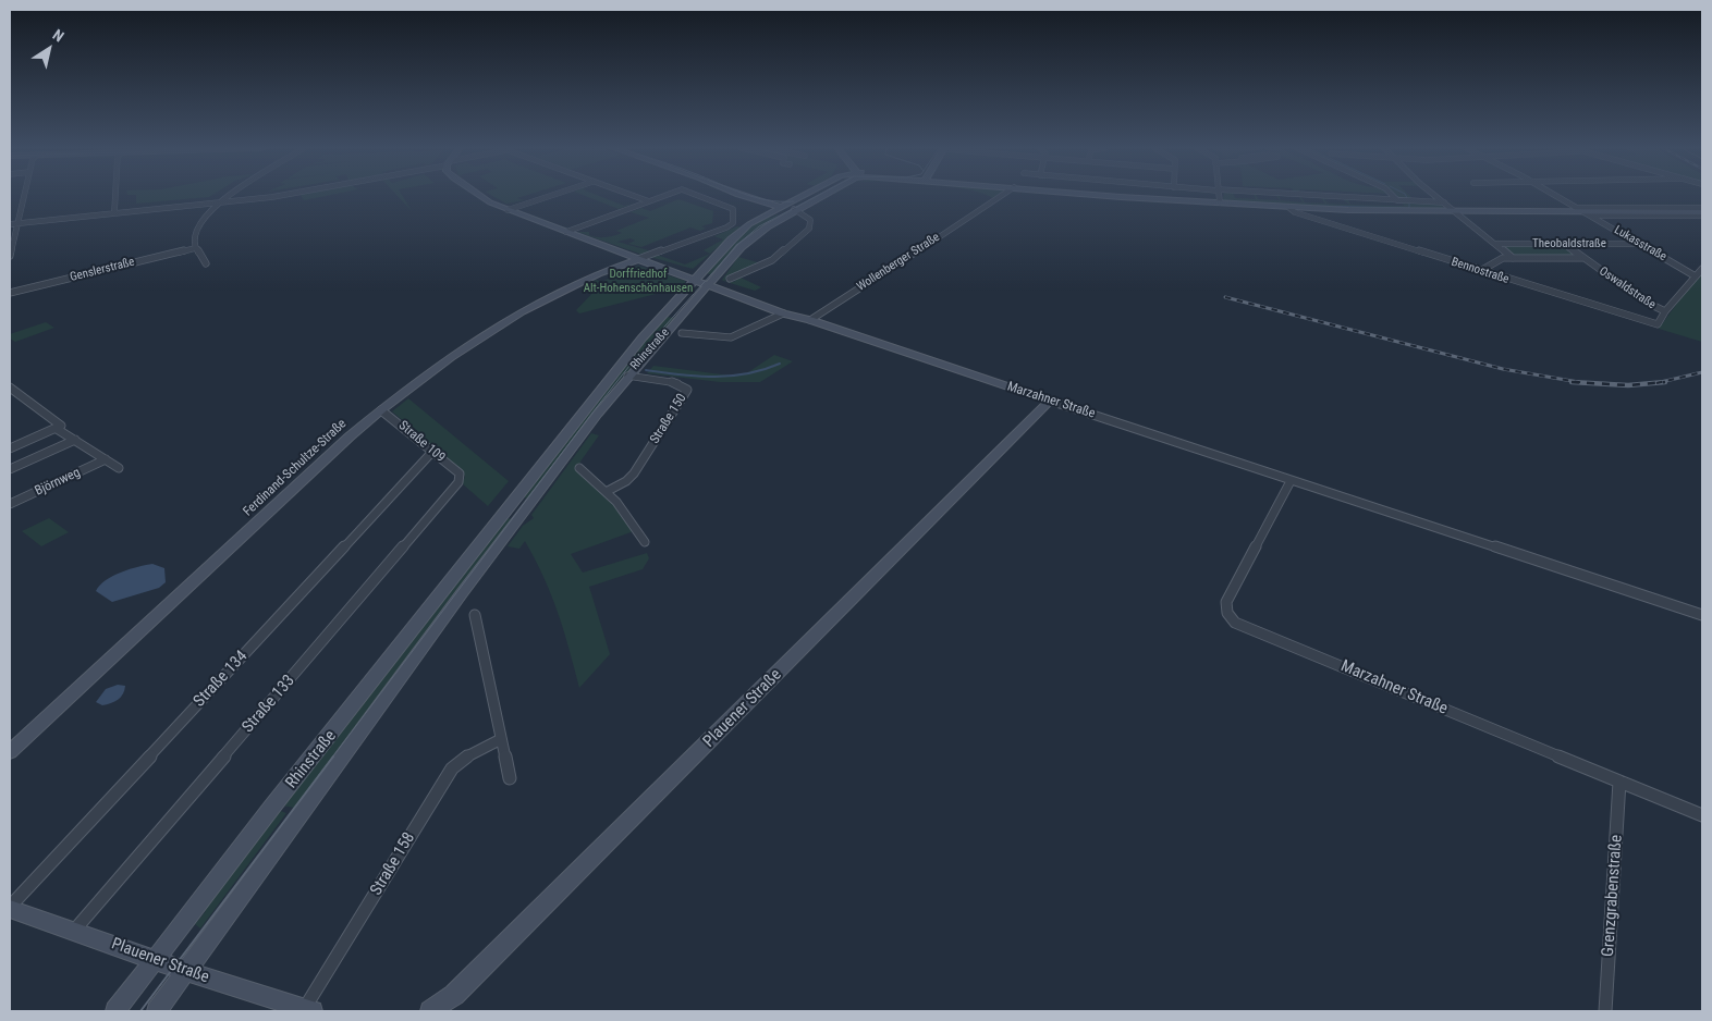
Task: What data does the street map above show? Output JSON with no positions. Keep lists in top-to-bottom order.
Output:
{
  "streets": {
    "main road": [
      "Rhinstraße",
      "Marzahner Straße",
      "Ferdinand-Schultze-Straße",
      "Plauener Straße"
    ],
    "street": [
      "Theobaldstraße",
      "Lukasstraße",
      "Wollenberger Straße",
      "Genslerstraße",
      "Bennostraße",
      "Oswaldstraße",
      "Straße 150",
      "Straße 109",
      "Björnweg",
      "Straße 134",
      "Straße 133",
      "Straße 158",
      "Grenzgrabenstraße"
    ]
  },
  "crossings": [
    ["Theobaldstraße", "Lukasstraße"],
    ["Theobaldstraße", "Oswaldstraße"],
    ["Wollenberger Straße", "Marzahner Straße"],
    ["Bennostraße", "Oswaldstraße"],
    ["Rhinstraße", "Marzahner Straße"],
    ["Rhinstraße", "Straße 150"],
    ["Rhinstraße", "Plauener Straße"],
    ["Marzahner Straße", "Plauener Straße"],
    ["Marzahner Straße", "Grenzgrabenstraße"],
    ["Straße 109", "Ferdinand-Schultze-Straße"],
    ["Straße 109", "Straße 134"],
    ["Straße 109", "Straße 133"],
    ["Straße 134", "Plauener Straße"],
    ["Straße 133", "Plauener Straße"],
    ["Plauener Straße", "Straße 158"]
  ],
  "parks": ["Dorffriedhof Alt-Hohenschönhausen"],
  "north": "top right"
}
